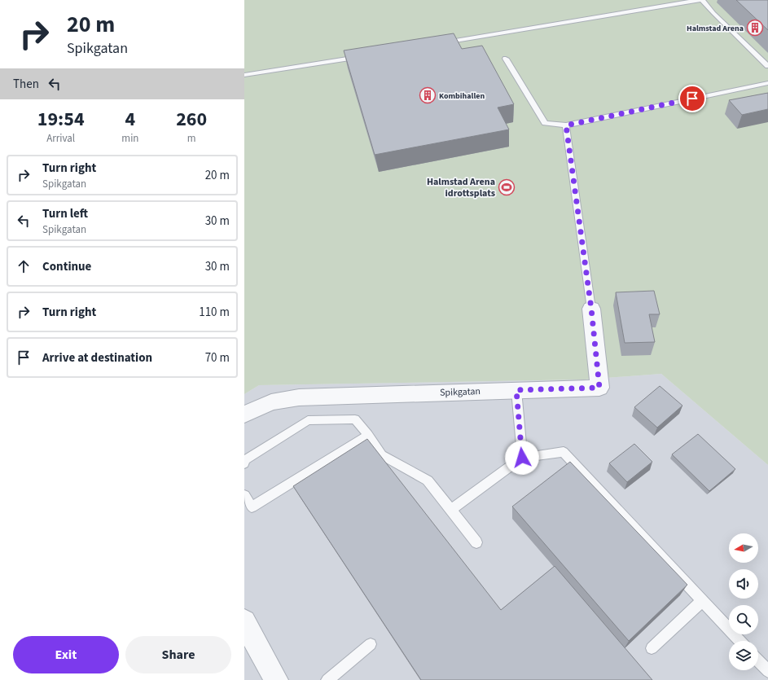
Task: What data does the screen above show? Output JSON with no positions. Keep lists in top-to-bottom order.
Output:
{
  "streets": {
    "street": ["Spikgatan"]
  },
  "places": {
    "building": ["Halmstad Arena", "Kombihallen"],
    "sports": ["Halmstad Arena idrottsplats"]
  },
  "north": "left",
  "page": {
    "turn": ["20 m", "Spikgatan"],
    "then": "Then",
    "eta": [
      "19:54",
      "Arrival",
      "4",
      "min",
      "260",
      "m"
    ],
    "list": [
      {
        "name": "Turn right",
        "note": "Spikgatan",
        "value": "20 m"
      },
      {
        "name": "Turn left",
        "note": "Spikgatan",
        "value": "30 m"
      },
      {
        "name": "Continue",
        "value": "30 m"
      },
      {
        "name": "Turn right",
        "value": "110 m"
      },
      {
        "name": "Arrive at destination",
        "value": "70 m"
      }
    ],
    "buttons": ["Exit", "Share"]
  }
}
